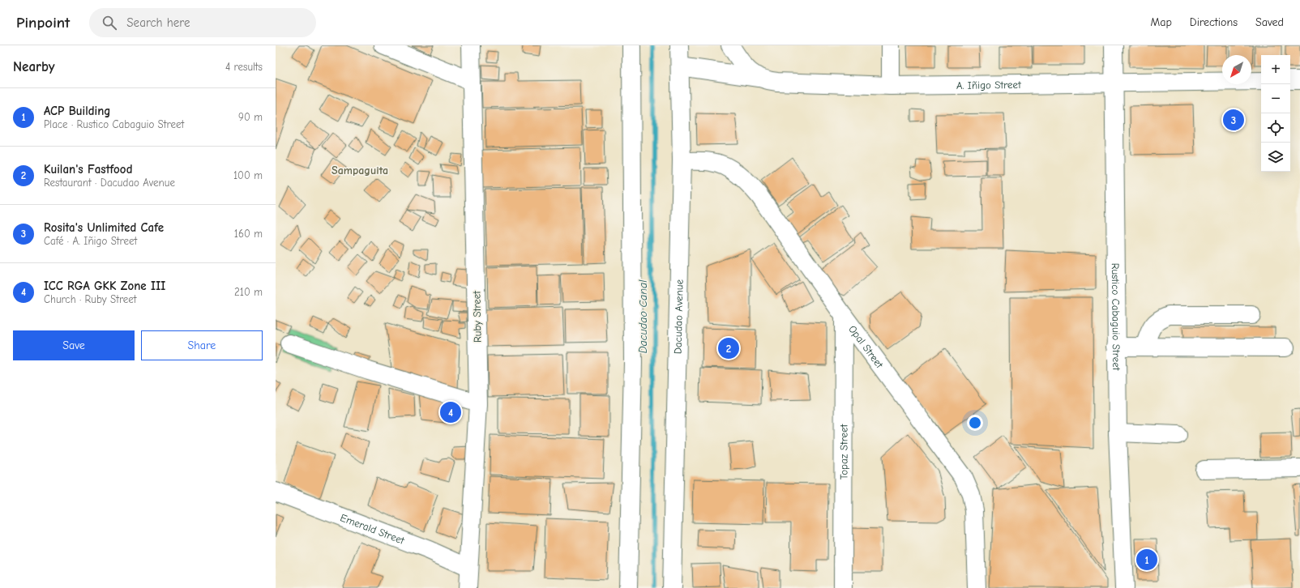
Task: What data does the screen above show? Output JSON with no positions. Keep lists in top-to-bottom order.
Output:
{
  "streets": {
    "street": [
      "A. Iñigo Street",
      "Ruby Street",
      "Dacudao Avenue",
      "Rustico Cabaguio Street",
      "Opal Street",
      "Topaz Street",
      "Emerald Street"
    ]
  },
  "crossings": [
    ["A. Iñigo Street", "Rustico Cabaguio Street"],
    ["Ruby Street", "Emerald Street"],
    ["Dacudao Avenue", "Opal Street"],
    ["Opal Street", "Topaz Street"]
  ],
  "districts": ["Sampaguita"],
  "water": ["Dacudao Canal"],
  "north": "bottom left",
  "page": {
    "header": "Pinpoint",
    "search": "Search here",
    "nav": ["Map", "Directions", "Saved"],
    "heading": ["Nearby", "4 results"],
    "map_buttons": ["+", "−"],
    "list": [
      {
        "mark": "1",
        "name": "ACP Building",
        "note": "Place · Rustico Cabaguio Street",
        "value": "90 m"
      },
      {
        "mark": "2",
        "name": "Kuilan's Fastfood",
        "note": "Restaurant · Dacudao Avenue",
        "value": "100 m"
      },
      {
        "mark": "3",
        "name": "Rosita's Unlimited Cafe",
        "note": "Café · A. Iñigo Street",
        "value": "160 m"
      },
      {
        "mark": "4",
        "name": "ICC RGA GKK Zone III",
        "note": "Church · Ruby Street",
        "value": "210 m"
      }
    ],
    "pins": [
      "3",
      "2",
      "4",
      "1"
    ],
    "buttons": ["Save", "Share"]
  }
}
